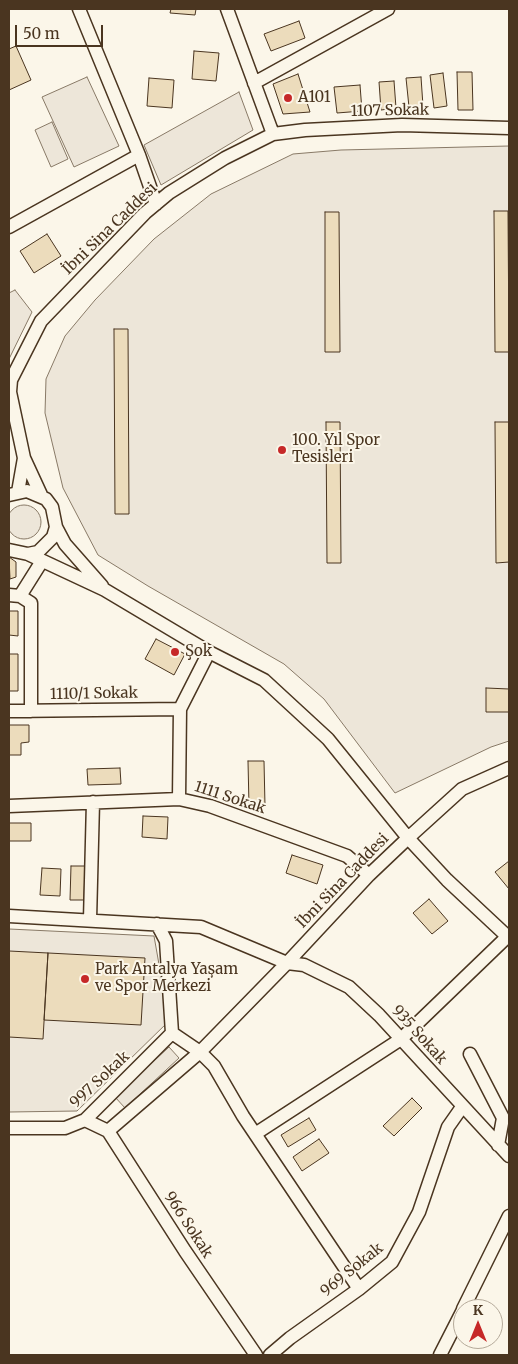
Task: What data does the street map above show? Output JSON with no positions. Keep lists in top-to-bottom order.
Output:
{
  "streets": {
    "street": [
      "1107 Sokak",
      "İbni Sina Caddesi",
      "1110/1 Sokak",
      "1111 Sokak",
      "935 Sokak",
      "997 Sokak",
      "966 Sokak",
      "969 Sokak"
    ]
  },
  "crossings": [
    ["1107 Sokak", "İbni Sina Caddesi"],
    ["İbni Sina Caddesi", "1111 Sokak"],
    ["İbni Sina Caddesi", "935 Sokak"],
    ["935 Sokak", "969 Sokak"]
  ],
  "places": [
    "A101",
    "100. Yıl Spor Tesisleri",
    "Şok",
    "Park Antalya Yaşam ve Spor Merkezi"
  ],
  "scale_bar": "50 m",
  "north": "top"
}
